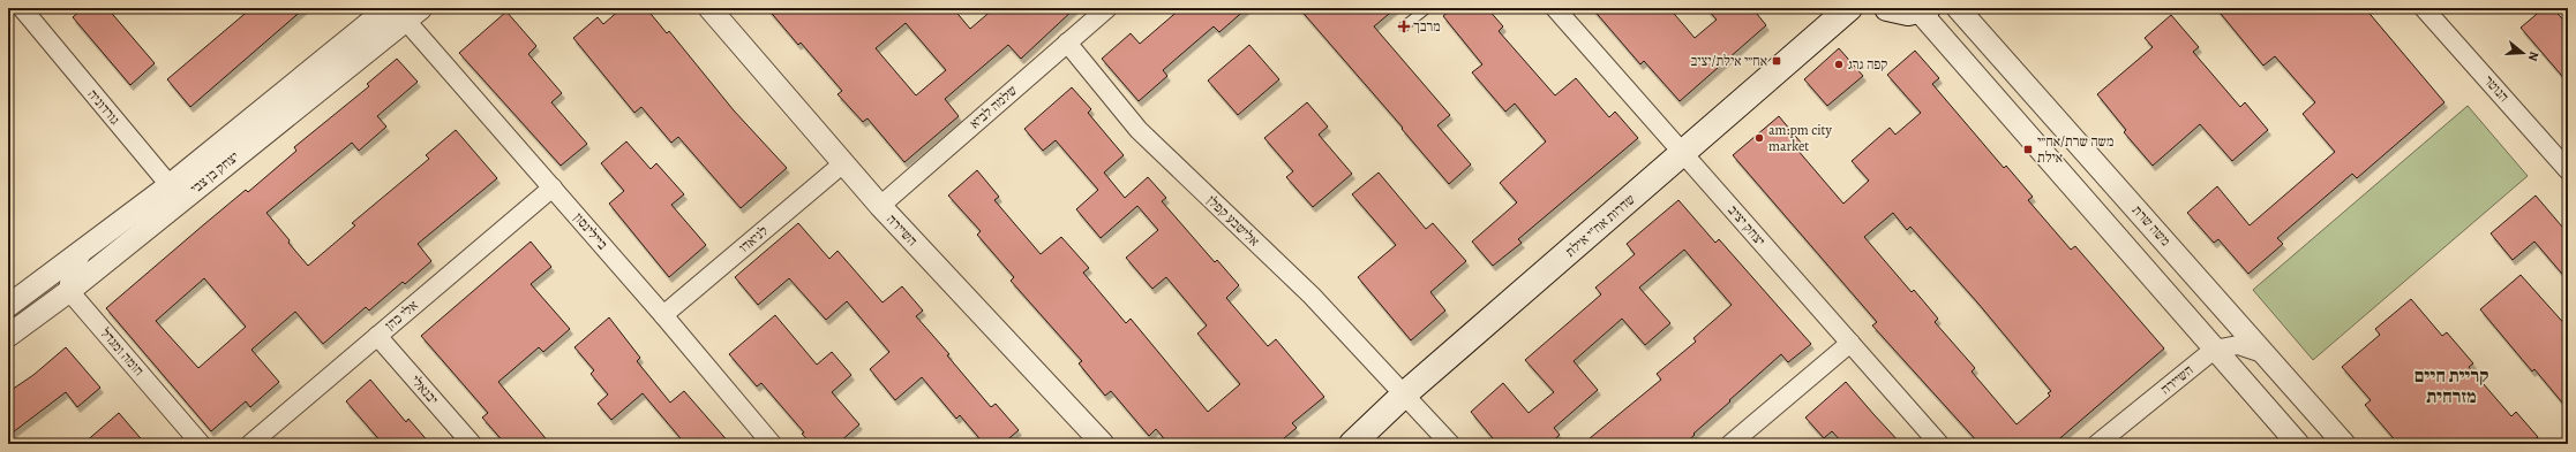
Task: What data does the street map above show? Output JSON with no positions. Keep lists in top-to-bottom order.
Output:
{
  "streets": {
    "main road": ["שדרות אח\"י אילת"],
    "street": [
      "הנוטר",
      "גורדוניה",
      "שלמה לביא",
      "יצחק בן צבי",
      "אלישבע קפלן",
      "יצחק יציב",
      "משה שרת",
      "השיירה",
      "ביילינסון",
      "לניאדו",
      "אלי כהן",
      "חומה ומגדל",
      "יבנאלי"
    ]
  },
  "crossings": [
    ["גורדוניה", "יצחק בן צבי"],
    ["שלמה לביא", "אלישבע קפלן"],
    ["שלמה לביא", "השיירה"],
    ["יצחק בן צבי", "ביילינסון"],
    ["יצחק בן צבי", "חומה ומגדל"],
    ["אלישבע קפלן", "שדרות אח\"י אילת"],
    ["שדרות אח\"י אילת", "יצחק יציב"],
    ["משה שרת", "השיירה"],
    ["השיירה", "לניאדו"],
    ["ביילינסון", "לניאדו"],
    ["ביילינסון", "אלי כהן"],
    ["אלי כהן", "יבנאלי"]
  ],
  "districts": ["קריית חיים מזרחית"],
  "places": {
    "health": ["מרבך"],
    "transit": ["אח״י אילת/יציב", "משה שרת/אח״י אילת"],
    "other": ["קפה גרג", "am:pm city market"]
  },
  "north": "right"
}
